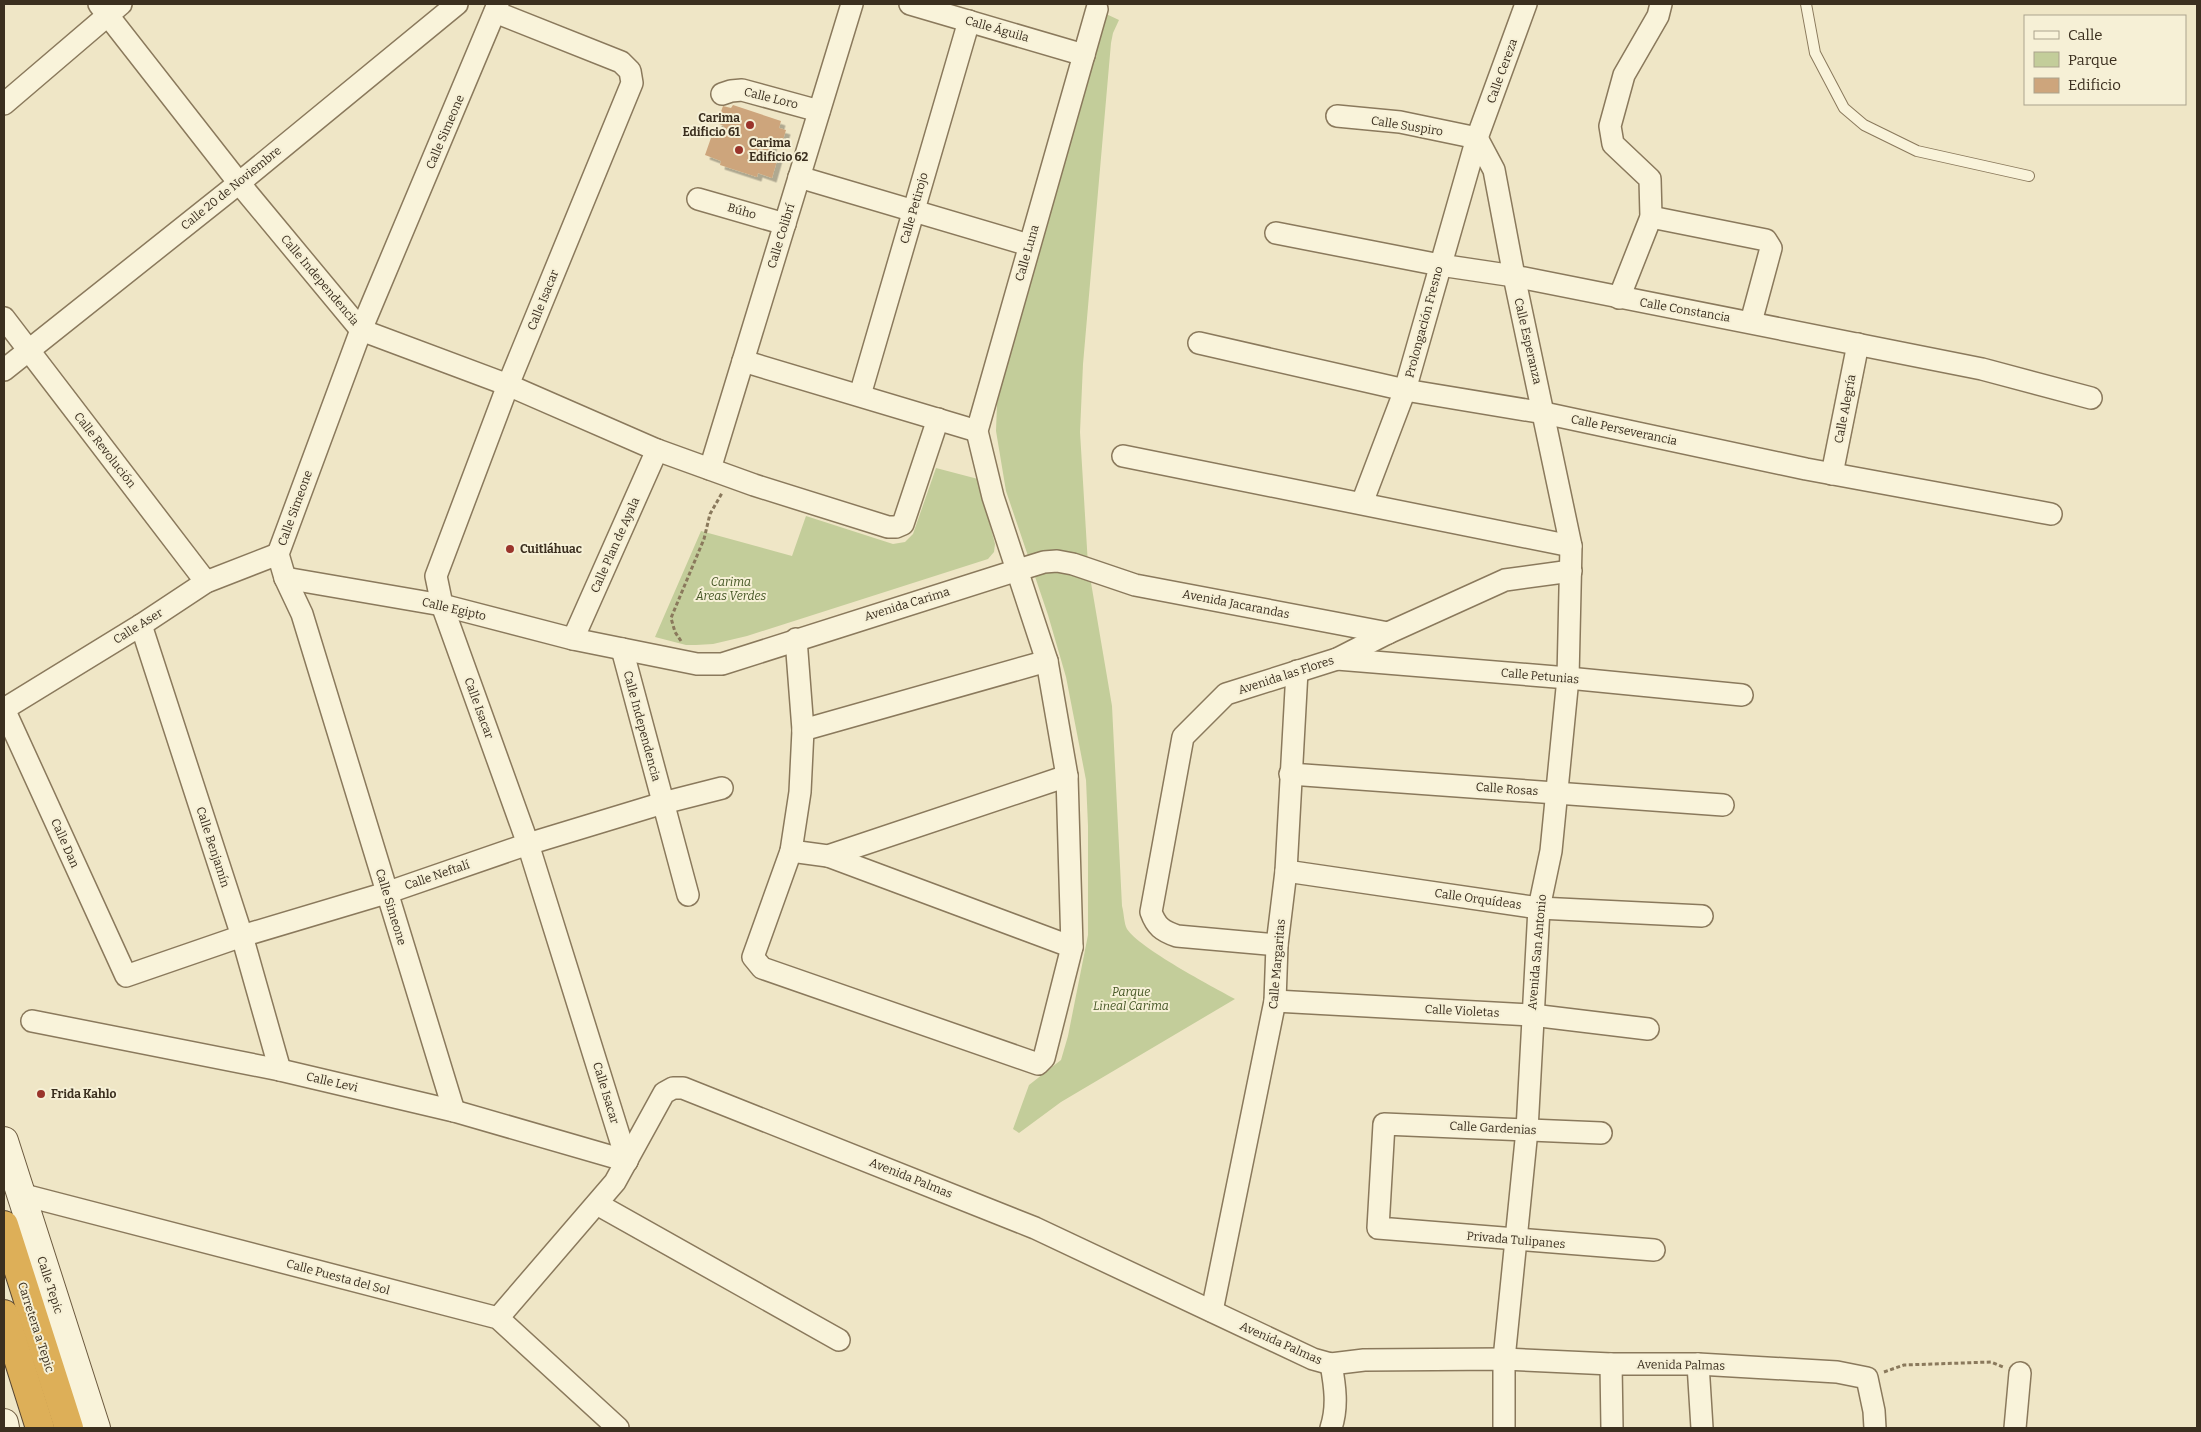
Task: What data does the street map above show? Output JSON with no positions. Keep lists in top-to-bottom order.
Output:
{
  "streets": {
    "highway": ["Carretera a Tepic"],
    "main road": ["Calle Tepic"],
    "street": [
      "Calle Águila",
      "Calle Cereza",
      "Calle Loro",
      "Calle Suspiro",
      "Calle Simeone",
      "Calle 20 de Noviembre",
      "Calle Petirojo",
      "Búho",
      "Calle Colibrí",
      "Calle Luna",
      "Calle Independencia",
      "Calle Isacar",
      "Calle Constancia",
      "Prolongación Fresno",
      "Calle Esperanza",
      "Calle Alegría",
      "Calle Perseverancia",
      "Calle Revolución",
      "Calle Plan de Ayala",
      "Avenida Carima",
      "Avenida Jacarandas",
      "Calle Egipto",
      "Calle Aser",
      "Avenida las Flores",
      "Calle Petunias",
      "Calle Rosas",
      "Calle Dan",
      "Calle Benjamín",
      "Calle Neftalí",
      "Calle Orquídeas",
      "Avenida San Antonio",
      "Calle Margaritas",
      "Calle Violetas",
      "Calle Levi",
      "Calle Gardenias",
      "Avenida Palmas",
      "Privada Tulipanes",
      "Calle Puesta del Sol"
    ]
  },
  "crossings": [
    ["Calle Águila", "Calle Petirojo"],
    ["Calle Águila", "Calle Luna"],
    ["Calle Cereza", "Calle Suspiro"],
    ["Calle Cereza", "Prolongación Fresno"],
    ["Calle Cereza", "Calle Esperanza"],
    ["Calle Loro", "Calle Colibrí"],
    ["Calle Suspiro", "Prolongación Fresno"],
    ["Calle Suspiro", "Calle Esperanza"],
    ["Calle Simeone", "Calle Independencia"],
    ["Calle Simeone", "Calle Isacar"],
    ["Calle Simeone", "Calle Egipto"],
    ["Calle Simeone", "Calle Aser"],
    ["Calle Simeone", "Calle Neftalí"],
    ["Calle Simeone", "Calle Levi"],
    ["Calle 20 de Noviembre", "Calle Independencia"],
    ["Calle 20 de Noviembre", "Calle Revolución"],
    ["Búho", "Calle Colibrí"],
    ["Calle Colibrí", "Calle Independencia"],
    ["Calle Independencia", "Calle Isacar"],
    ["Calle Independencia", "Calle Plan de Ayala"],
    ["Calle Independencia", "Calle Egipto"],
    ["Calle Independencia", "Calle Neftalí"],
    ["Calle Isacar", "Calle Egipto"],
    ["Calle Isacar", "Calle Neftalí"],
    ["Calle Isacar", "Calle Levi"],
    ["Calle Isacar", "Avenida Palmas"],
    ["Calle Constancia", "Prolongación Fresno"],
    ["Calle Constancia", "Calle Esperanza"],
    ["Calle Constancia", "Calle Alegría"],
    ["Prolongación Fresno", "Calle Esperanza"],
    ["Prolongación Fresno", "Calle Perseverancia"],
    ["Calle Esperanza", "Calle Perseverancia"],
    ["Calle Esperanza", "Avenida San Antonio"],
    ["Calle Alegría", "Calle Perseverancia"],
    ["Calle Revolución", "Calle Aser"],
    ["Calle Plan de Ayala", "Calle Egipto"],
    ["Avenida Carima", "Avenida Jacarandas"],
    ["Avenida Carima", "Calle Egipto"],
    ["Avenida Jacarandas", "Avenida las Flores"],
    ["Calle Aser", "Calle Dan"],
    ["Calle Aser", "Calle Benjamín"],
    ["Avenida las Flores", "Calle Petunias"],
    ["Avenida las Flores", "Avenida San Antonio"],
    ["Avenida las Flores", "Calle Margaritas"],
    ["Calle Petunias", "Avenida San Antonio"],
    ["Calle Rosas", "Avenida San Antonio"],
    ["Calle Rosas", "Calle Margaritas"],
    ["Calle Dan", "Calle Neftalí"],
    ["Calle Benjamín", "Calle Neftalí"],
    ["Calle Benjamín", "Calle Levi"],
    ["Calle Orquídeas", "Avenida San Antonio"],
    ["Calle Orquídeas", "Calle Margaritas"],
    ["Avenida San Antonio", "Calle Violetas"],
    ["Avenida San Antonio", "Calle Gardenias"],
    ["Avenida San Antonio", "Avenida Palmas"],
    ["Avenida San Antonio", "Privada Tulipanes"],
    ["Calle Margaritas", "Calle Violetas"],
    ["Calle Margaritas", "Avenida Palmas"],
    ["Calle Levi", "Avenida Palmas"],
    ["Calle Gardenias", "Privada Tulipanes"],
    ["Calle Puesta del Sol", "Calle Tepic"]
  ],
  "parks": ["Carima Áreas Verdes", "Parque Lineal Carima"],
  "places": [
    "Carima Edificio 61",
    "Carima Edificio 62",
    "Cuitláhuac",
    "Frida Kahlo"
  ],
  "legend": ["Calle", "Parque", "Edificio"]
}
